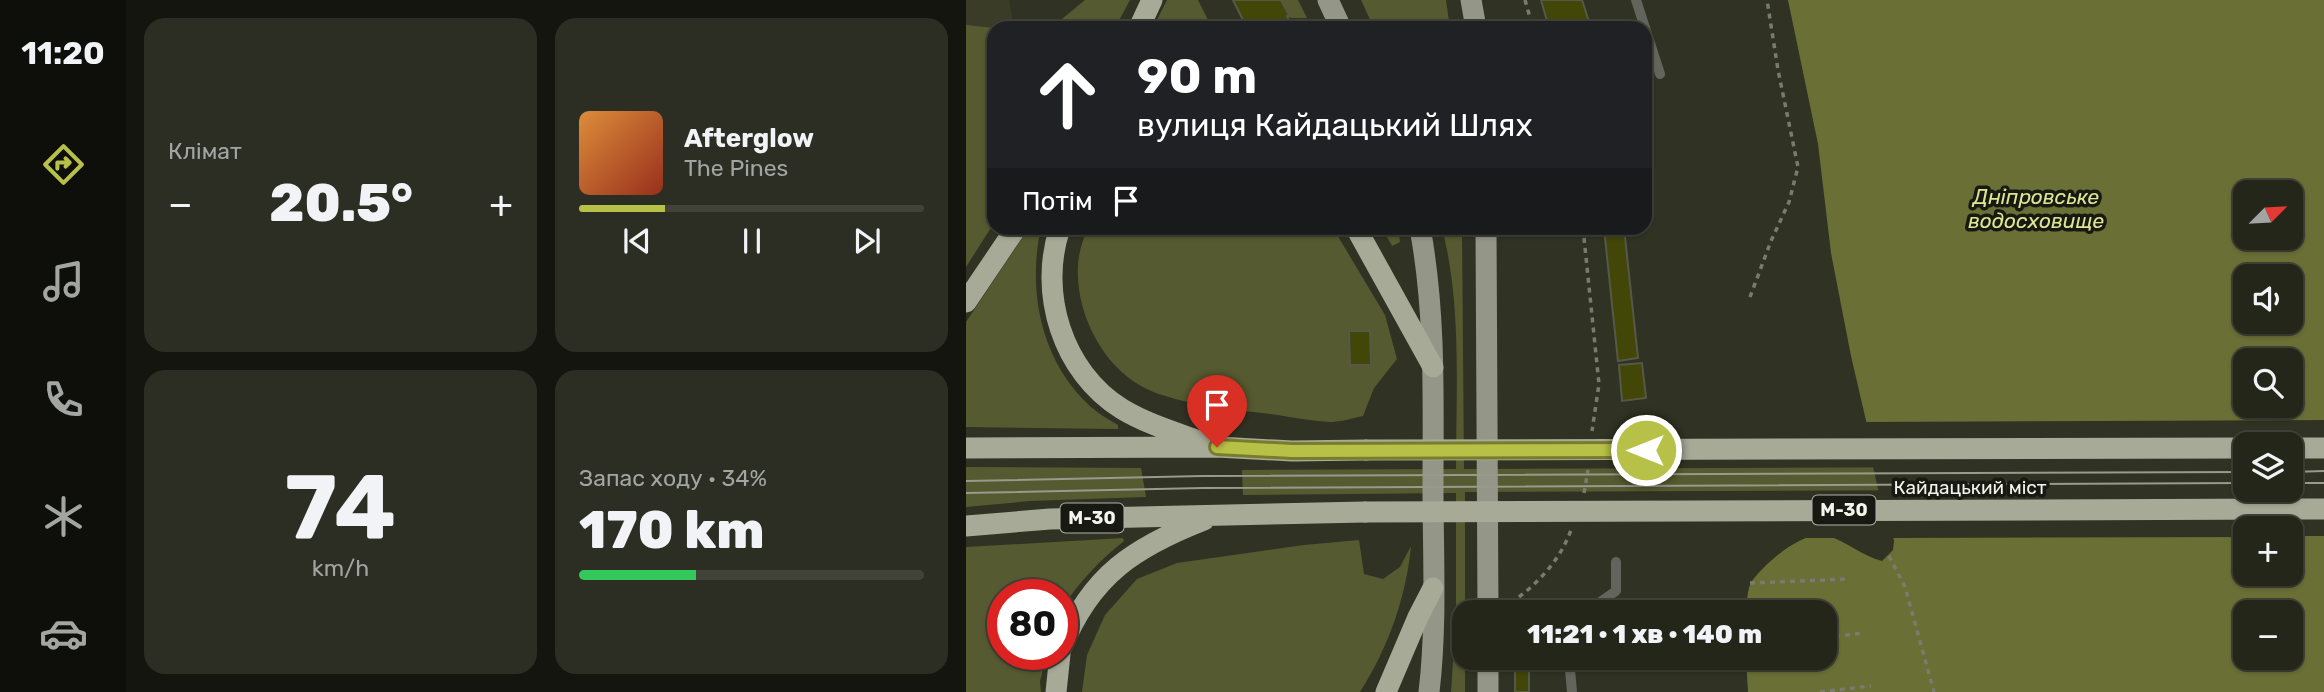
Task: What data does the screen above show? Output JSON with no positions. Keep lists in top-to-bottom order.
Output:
{
  "streets": {
    "highway": ["Кайдацький міст", "М-30"]
  },
  "crossings": [
    ["Кайдацький міст", "М-30"]
  ],
  "water": ["Дніпровське водосховище"],
  "north": "top right",
  "page": {
    "tabs": "11:20",
    "tile": [
      "Клімат",
      ["74", "km/h"],
      ["Запас ходу · 34%", "170 km"]
    ],
    "turn": ["90 m", "вулиця Кайдацький Шлях"],
    "song": ["Afterglow", "The Pines"],
    "then": "Потім",
    "heat": ["−", "20.5°", "+"],
    "map_buttons": ["+", "−"],
    "limit": "80",
    "trip": "11:21 · 1 хв · 140 m"
  }
}
